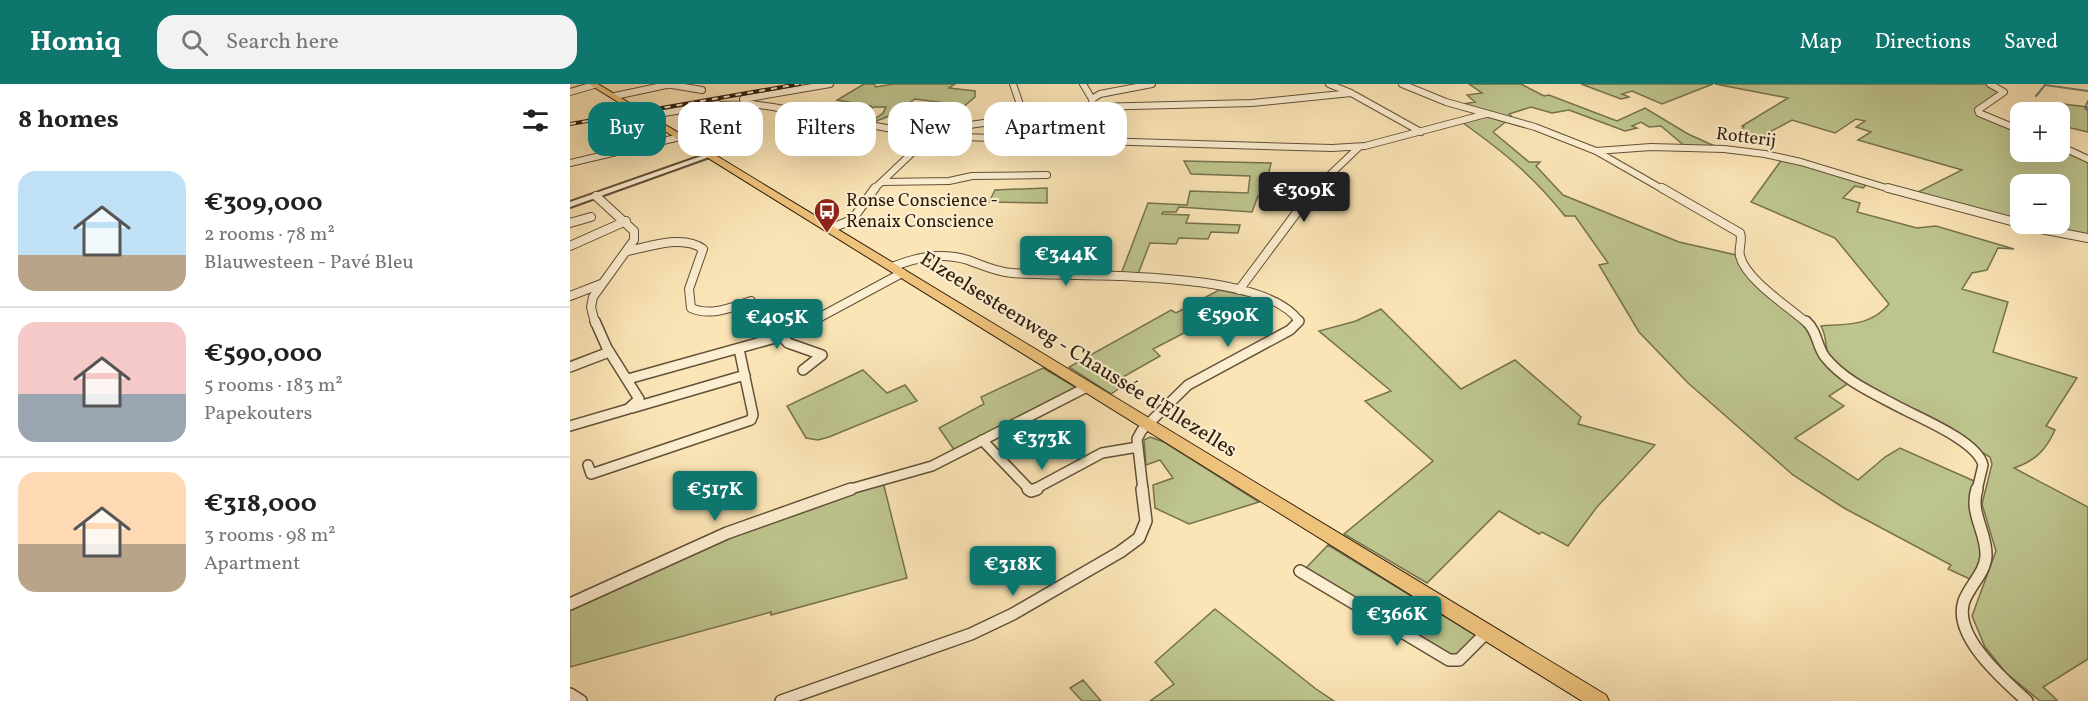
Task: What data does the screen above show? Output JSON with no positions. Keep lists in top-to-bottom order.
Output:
{
  "streets": {
    "main road": ["Elzeelsesteenweg - Chaussée d'Ellezelles"],
    "street": ["Rotterij"]
  },
  "places": {
    "bus stop": ["Ronse Conscience - Renaix Conscience"]
  },
  "page": {
    "header": "Homiq",
    "search": "Search here",
    "nav": ["Map", "Directions", "Saved"],
    "heading": "8 homes",
    "map_buttons": ["+", "−"],
    "chip": [
      "Buy",
      "Rent",
      "Filters",
      "New",
      "Apartment"
    ],
    "list": [
      {
        "name": "€309,000",
        "note": "2 rooms · 78 m² · Blauwesteen - Pavé Bleu"
      },
      {
        "name": "€590,000",
        "note": "5 rooms · 183 m² · Papekouters"
      },
      {
        "name": "€318,000",
        "note": "3 rooms · 98 m² · Apartment"
      }
    ],
    "price": [
      "€309K",
      "€344K",
      "€590K",
      "€405K",
      "€373K",
      "€517K",
      "€318K",
      "€366K"
    ]
  }
}
